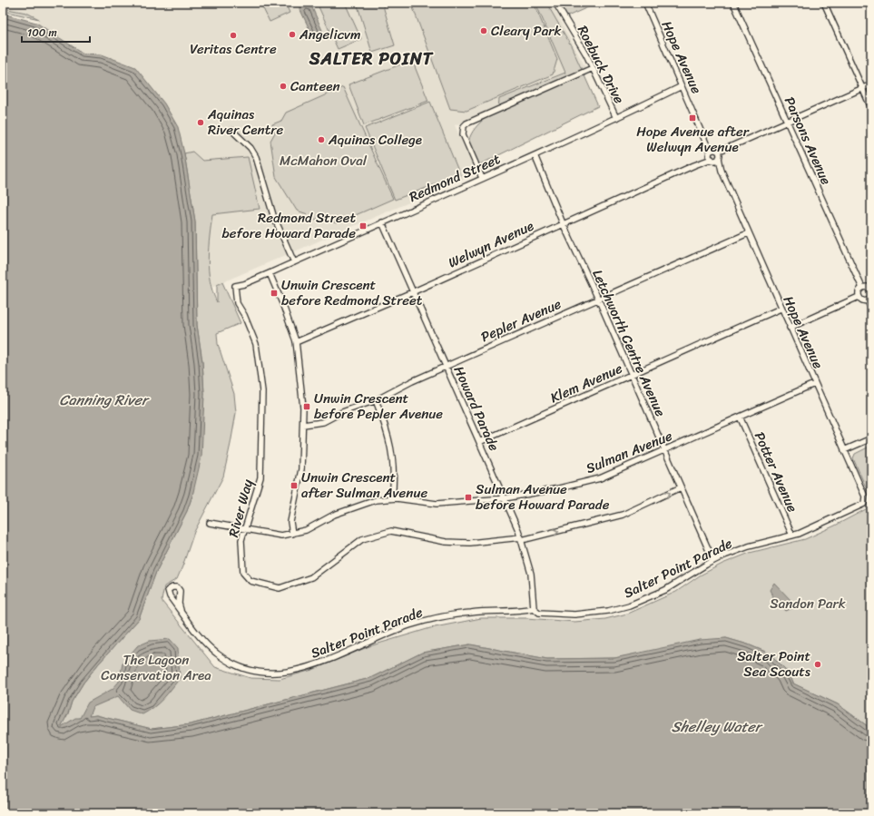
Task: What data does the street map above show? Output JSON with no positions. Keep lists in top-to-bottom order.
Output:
{
  "streets": {
    "street": [
      "Hope Avenue",
      "Roebuck Drive",
      "Parsons Avenue",
      "Redmond Street",
      "Welwyn Avenue",
      "Pepler Avenue",
      "Letchworth Centre Avenue",
      "Klem Avenue",
      "Howard Parade",
      "Sulman Avenue",
      "Potter Avenue",
      "River Way",
      "Salter Point Parade"
    ]
  },
  "crossings": [
    ["Hope Avenue", "Redmond Street"],
    ["Hope Avenue", "Welwyn Avenue"],
    ["Hope Avenue", "Pepler Avenue"],
    ["Hope Avenue", "Klem Avenue"],
    ["Hope Avenue", "Sulman Avenue"],
    ["Hope Avenue", "Salter Point Parade"],
    ["Roebuck Drive", "Redmond Street"],
    ["Parsons Avenue", "Welwyn Avenue"],
    ["Redmond Street", "Letchworth Centre Avenue"],
    ["Redmond Street", "Howard Parade"],
    ["Redmond Street", "River Way"],
    ["Welwyn Avenue", "Letchworth Centre Avenue"],
    ["Welwyn Avenue", "Howard Parade"],
    ["Pepler Avenue", "Letchworth Centre Avenue"],
    ["Pepler Avenue", "Howard Parade"],
    ["Letchworth Centre Avenue", "Klem Avenue"],
    ["Letchworth Centre Avenue", "Sulman Avenue"],
    ["Letchworth Centre Avenue", "River Way"],
    ["Letchworth Centre Avenue", "Salter Point Parade"],
    ["Klem Avenue", "Howard Parade"],
    ["Howard Parade", "Sulman Avenue"],
    ["Howard Parade", "River Way"],
    ["Howard Parade", "Salter Point Parade"],
    ["Sulman Avenue", "Potter Avenue"],
    ["Sulman Avenue", "River Way"],
    ["Potter Avenue", "Salter Point Parade"]
  ],
  "districts": ["SALTER POINT"],
  "water": ["Canning River", "Shelley Water"],
  "parks": ["McMahon Oval", "Sandon Park", "The Lagoon Conservation Area"],
  "places": {
    "other": [
      "Cleary Park",
      "Angelicvm",
      "Veritas Centre",
      "Canteen",
      "Aquinas River Centre",
      "Aquinas College",
      "Salter Point Sea Scouts"
    ],
    "transit": [
      "Hope Avenue after Welwyn Avenue",
      "Redmond Street before Howard Parade",
      "Unwin Crescent before Redmond Street",
      "Unwin Crescent before Pepler Avenue",
      "Unwin Crescent after Sulman Avenue",
      "Sulman Avenue before Howard Parade"
    ]
  },
  "scale_bar": "100 m"
}
